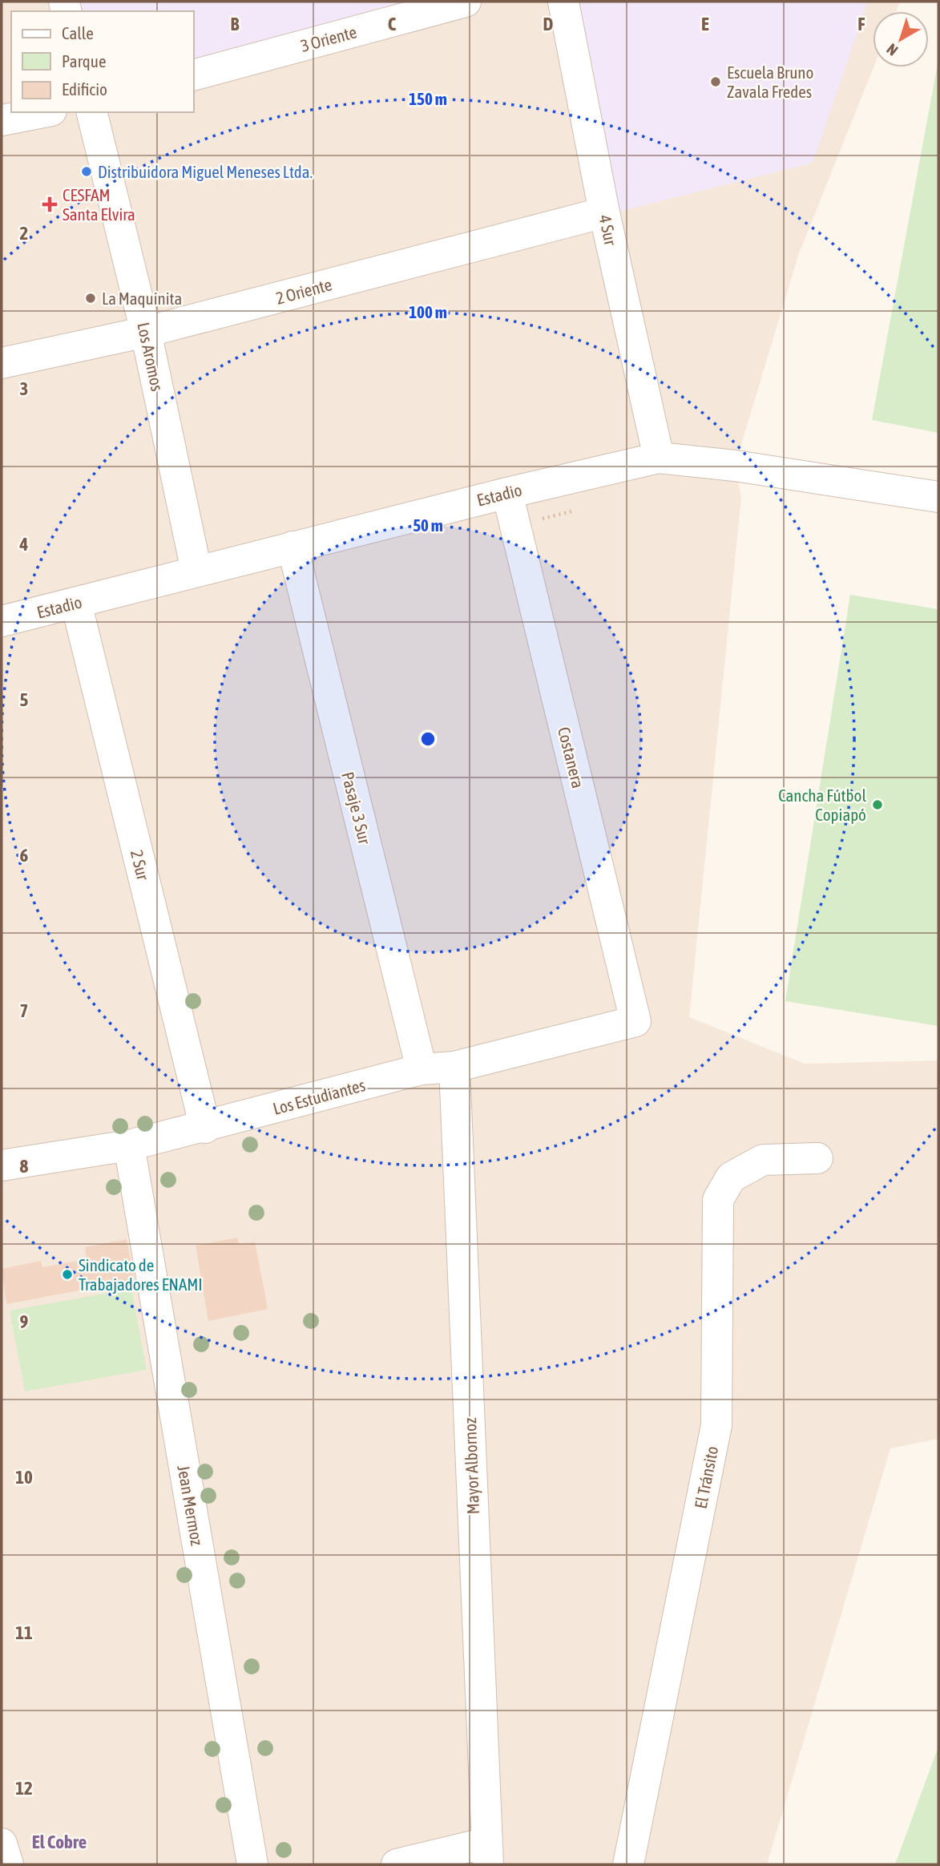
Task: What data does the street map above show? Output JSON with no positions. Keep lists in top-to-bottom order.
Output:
{
  "streets": {
    "street": [
      "3 Oriente",
      "4 Sur",
      "2 Oriente",
      "Los Aromos",
      "Estadio",
      "Costanera",
      "Pasaje 3 Sur",
      "2 Sur",
      "Los Estudiantes",
      "Mayor Albornoz",
      "El Tránsito",
      "Jean Mermoz"
    ]
  },
  "crossings": [
    ["4 Sur", "2 Oriente"],
    ["4 Sur", "Estadio"],
    ["2 Oriente", "Los Aromos"],
    ["Los Aromos", "Estadio"],
    ["Estadio", "Costanera"],
    ["Estadio", "Pasaje 3 Sur"],
    ["Estadio", "2 Sur"],
    ["Costanera", "Los Estudiantes"],
    ["Pasaje 3 Sur", "Los Estudiantes"],
    ["2 Sur", "Los Estudiantes"],
    ["Los Estudiantes", "Mayor Albornoz"],
    ["Los Estudiantes", "Jean Mermoz"]
  ],
  "districts": ["El Cobre"],
  "places": {
    "other": [
      "Escuela Bruno Zavala Fredes",
      "Distribuidora Miguel Meneses Ltda.",
      "La Maquinita",
      "Cancha Fútbol Copiapó",
      "Sindicato de Trabajadores ENAMI"
    ],
    "health": ["CESFAM Santa Elvira"]
  },
  "legend": ["Calle", "Parque", "Edificio"],
  "north": "bottom left",
  "grid": {
    "columns": [
      "B",
      "C",
      "D",
      "E",
      "F"
    ],
    "rows": [
      "2",
      "3",
      "4",
      "5",
      "6",
      "7",
      "8",
      "9",
      "10",
      "11",
      "12"
    ]
  },
  "rings": ["150 m", "100 m", "50 m"]
}
